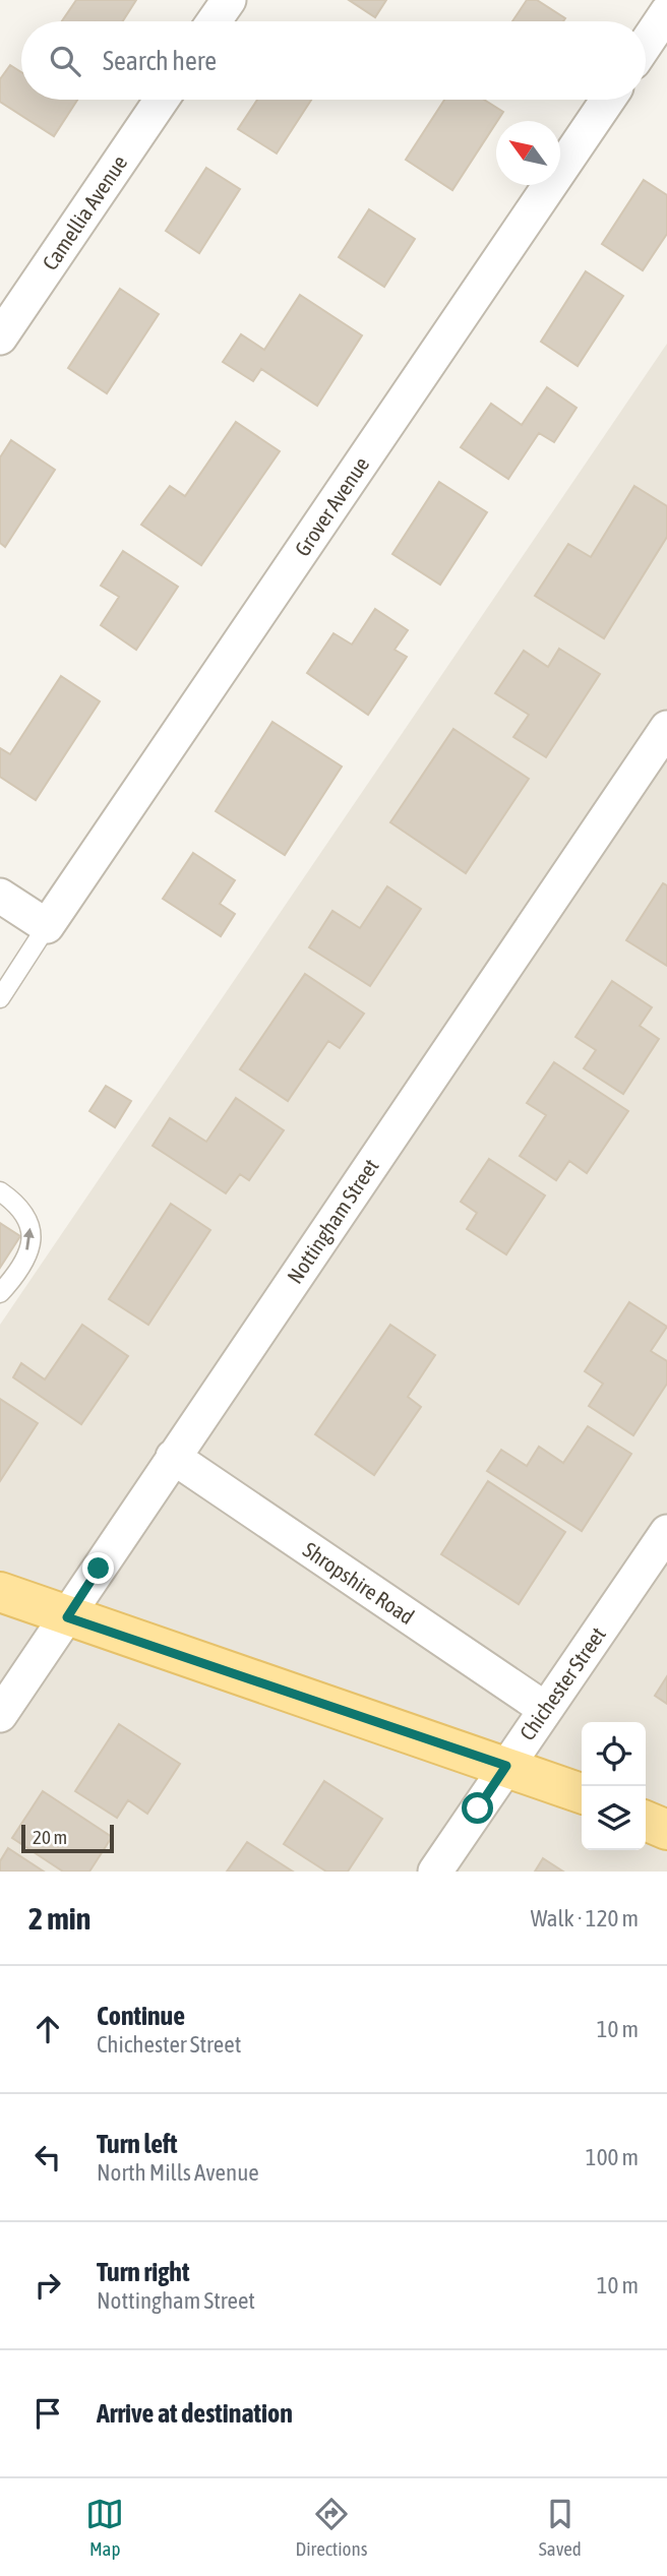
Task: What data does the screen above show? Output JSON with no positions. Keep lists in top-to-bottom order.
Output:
{
  "streets": {
    "street": [
      "Camellia Avenue",
      "Grover Avenue",
      "Nottingham Street",
      "Shropshire Road",
      "Chichester Street"
    ]
  },
  "crossings": [
    ["Nottingham Street", "Shropshire Road"],
    ["Shropshire Road", "Chichester Street"]
  ],
  "scale_bar": "20 m",
  "north": "top left",
  "page": {
    "search": "Search here",
    "scale": "20 m",
    "heading": ["2 min", "Walk · 120 m"],
    "list": [
      ["Continue", "Chichester Street", "10 m"],
      ["Turn left", "North Mills Avenue", "100 m"],
      ["Turn right", "Nottingham Street", "10 m"],
      "Arrive at destination"
    ],
    "nav": ["Map", "Directions", "Saved"]
  }
}
